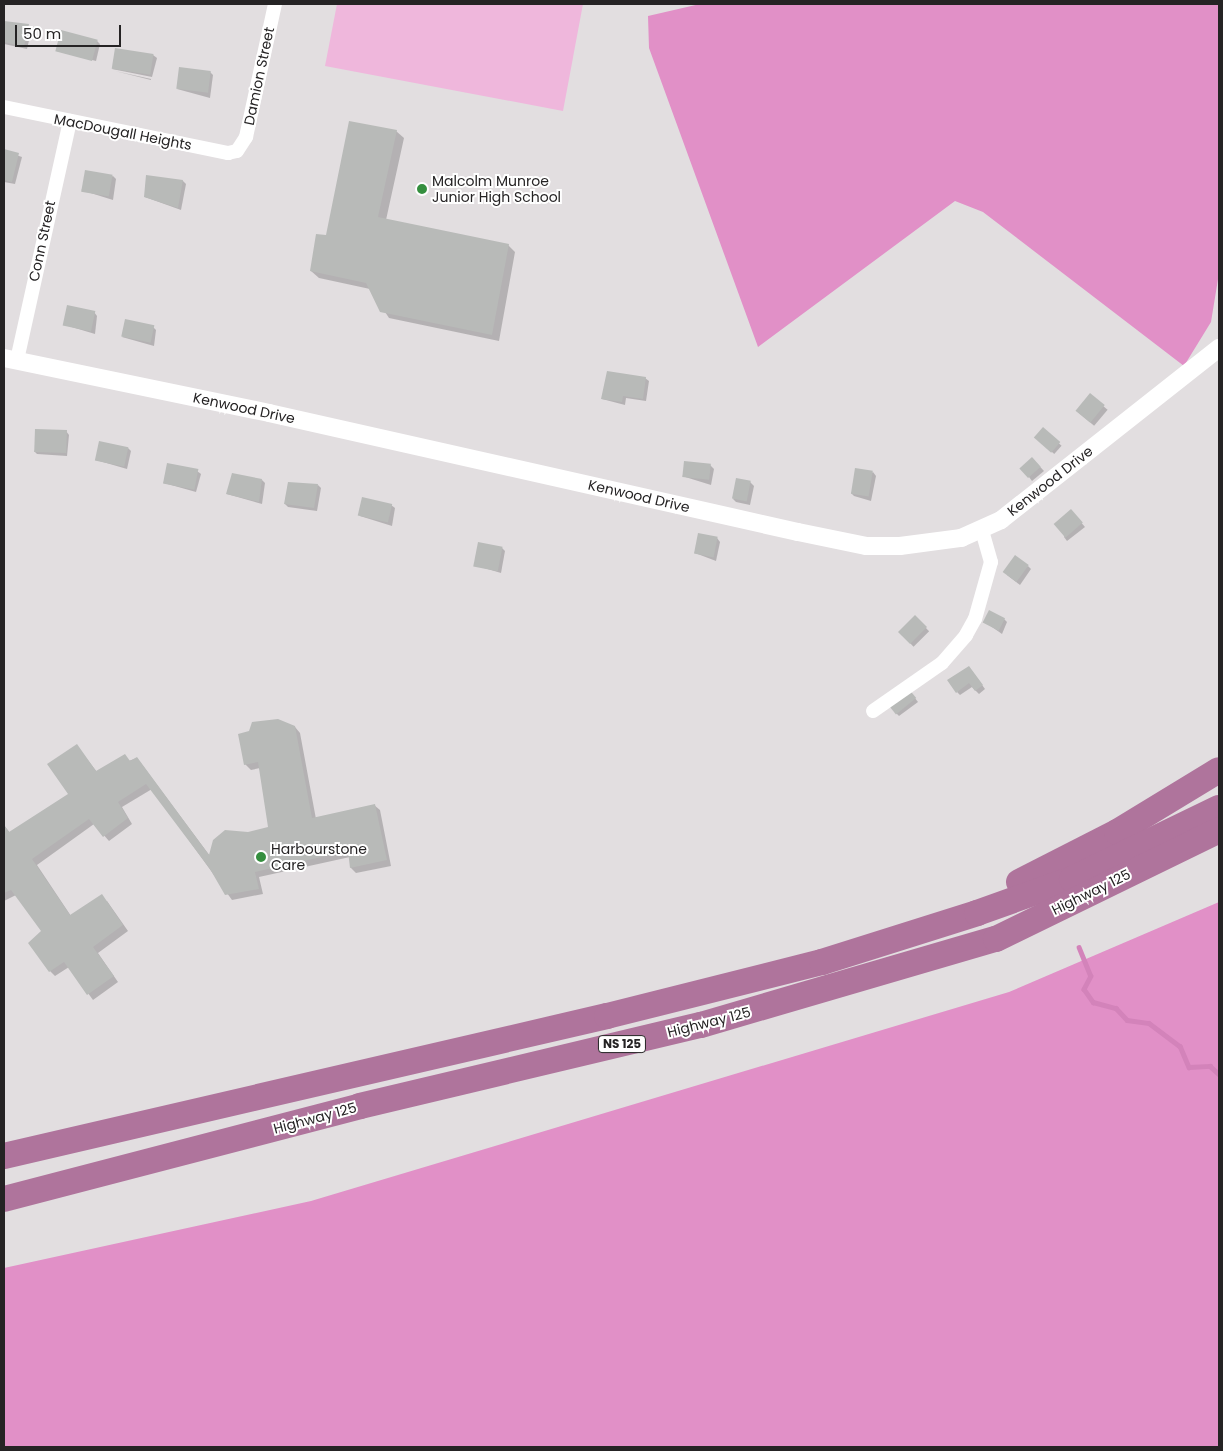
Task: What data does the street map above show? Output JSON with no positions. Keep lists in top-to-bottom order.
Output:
{
  "streets": {
    "highway": ["Highway 125", "NS 125"],
    "street": [
      "Damion Street",
      "MacDougall Heights",
      "Conn Street",
      "Kenwood Drive"
    ]
  },
  "crossings": [
    ["Damion Street", "MacDougall Heights"],
    ["MacDougall Heights", "Conn Street"],
    ["Conn Street", "Kenwood Drive"]
  ],
  "places": ["Malcolm Munroe Junior High School", "Harbourstone Care"],
  "scale_bar": "50 m"
}
